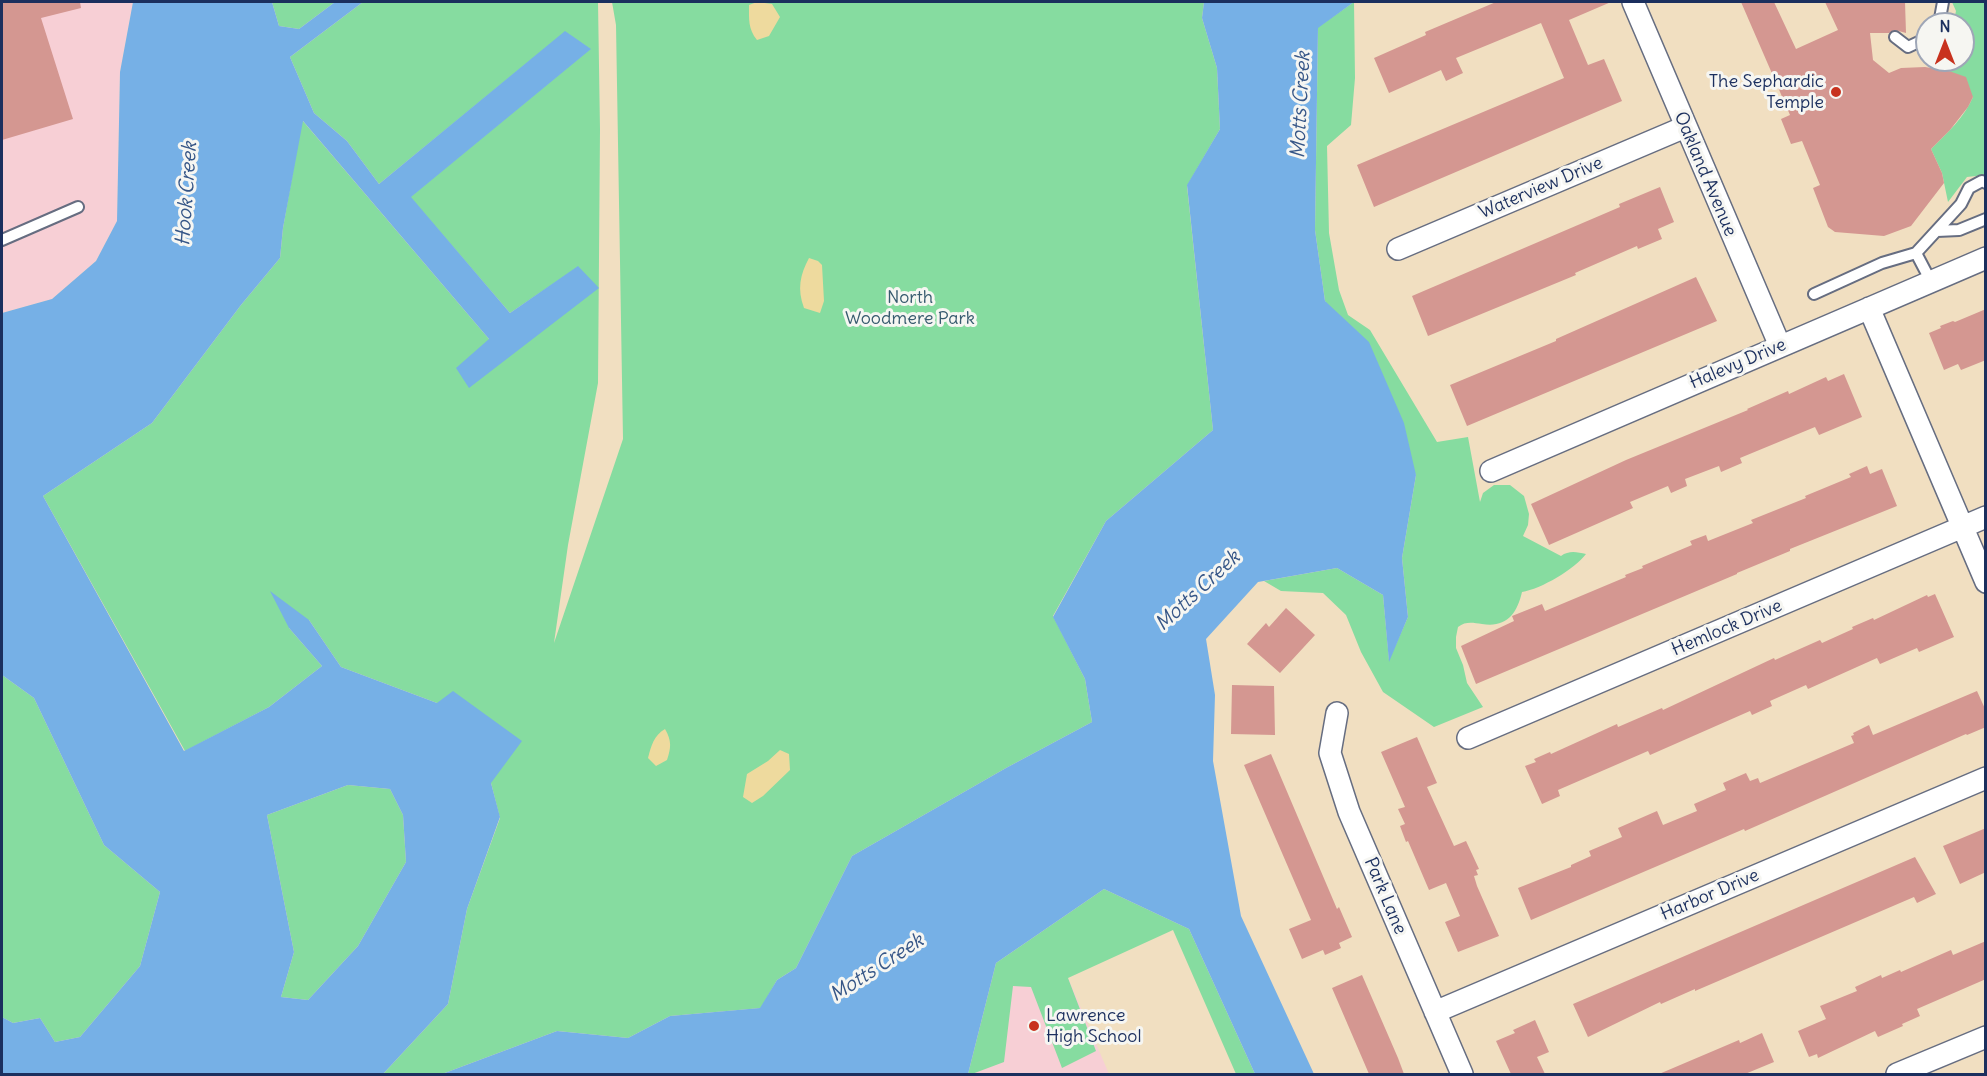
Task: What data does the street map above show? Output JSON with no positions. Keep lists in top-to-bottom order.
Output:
{
  "streets": {
    "street": [
      "Oakland Avenue",
      "Waterview Drive",
      "Halevy Drive",
      "Hemlock Drive",
      "Harbor Drive",
      "Park Lane"
    ]
  },
  "crossings": [
    ["Oakland Avenue", "Waterview Drive"],
    ["Oakland Avenue", "Halevy Drive"],
    ["Harbor Drive", "Park Lane"]
  ],
  "water": ["Motts Creek", "Hook Creek"],
  "parks": ["North Woodmere Park"],
  "places": ["The Sephardic Temple", "Lawrence High School"],
  "north": "top"
}
